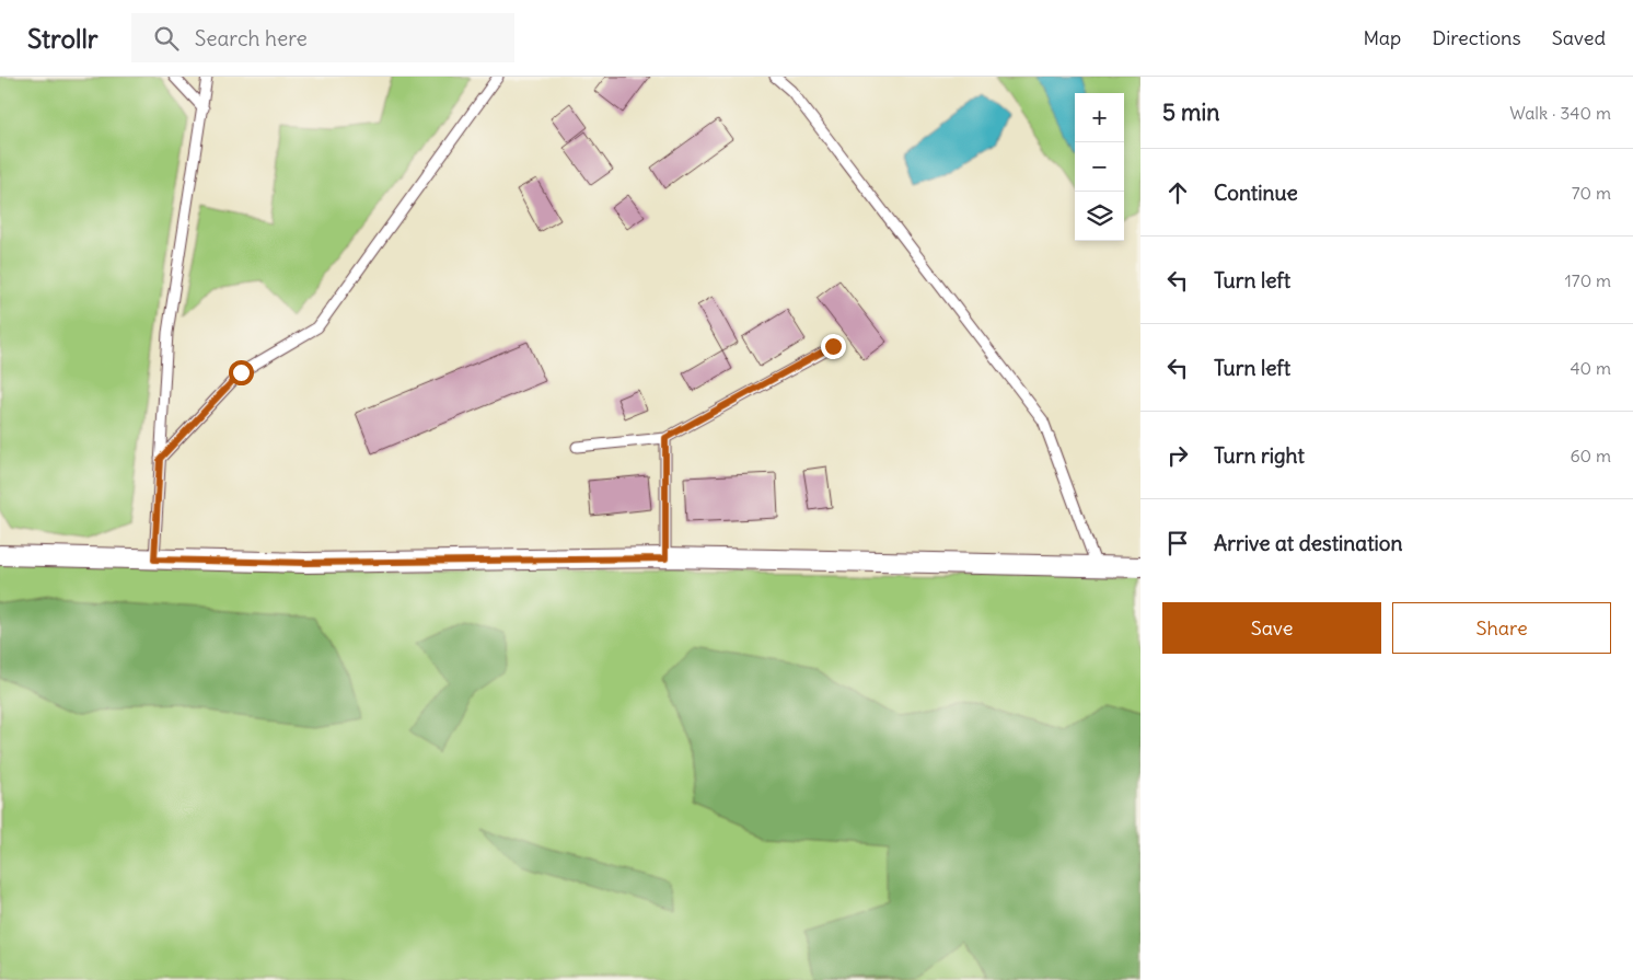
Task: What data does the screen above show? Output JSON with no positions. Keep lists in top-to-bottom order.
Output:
{
  "page": {
    "header": "Strollr",
    "search": "Search here",
    "nav": ["Map", "Directions", "Saved"],
    "heading": ["5 min", "Walk · 340 m"],
    "map_buttons": ["+", "−"],
    "list": [
      ["Continue", "70 m"],
      ["Turn left", "170 m"],
      ["Turn left", "40 m"],
      ["Turn right", "60 m"],
      "Arrive at destination"
    ],
    "buttons": ["Save", "Share"]
  }
}
